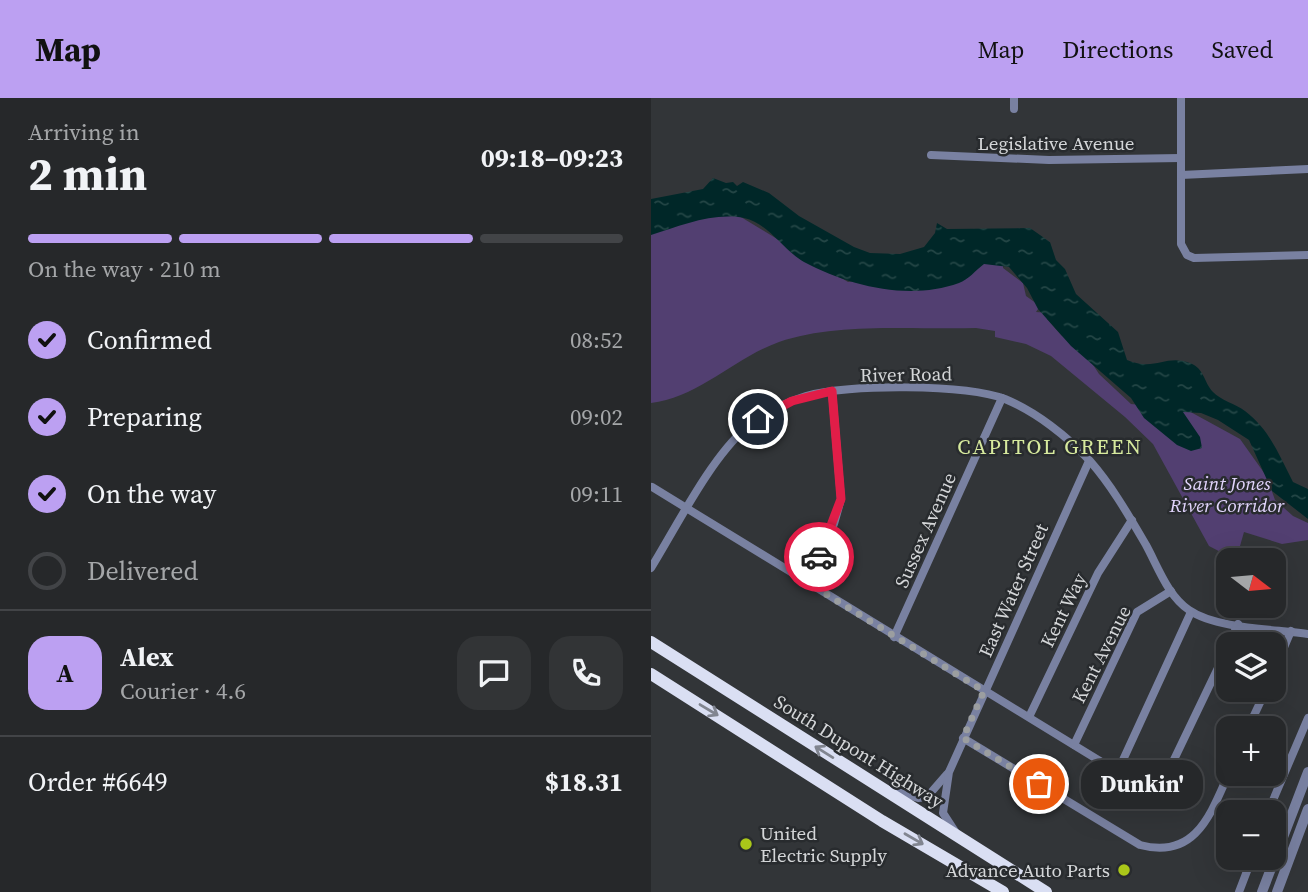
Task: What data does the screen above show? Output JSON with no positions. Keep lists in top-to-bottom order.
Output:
{
  "streets": {
    "highway": ["South Dupont Highway"],
    "street": [
      "Legislative Avenue",
      "River Road",
      "Sussex Avenue",
      "East Water Street",
      "Kent Way",
      "Kent Avenue"
    ]
  },
  "crossings": [
    ["River Road", "Sussex Avenue"],
    ["River Road", "East Water Street"],
    ["River Road", "Kent Way"],
    ["River Road", "Kent Avenue"],
    ["East Water Street", "South Dupont Highway"]
  ],
  "districts": ["CAPITOL GREEN"],
  "parks": ["Saint Jones River Corridor"],
  "places": ["Dunkin'", "United Electric Supply", "Advance Auto Parts"],
  "north": "right",
  "page": {
    "header": "Map",
    "nav": ["Map", "Directions", "Saved"],
    "heading": ["2 min", "Arriving in", "09:18–09:23"],
    "panel": [
      "Alex",
      "Courier · 4.6",
      "Order #6649",
      "$18.31"
    ],
    "bar": "On the way · 210 m",
    "list": [
      ["Confirmed", "08:52"],
      ["Preparing", "09:02"],
      ["On the way", "09:11"],
      "Delivered"
    ],
    "map_buttons": ["+", "−"],
    "round": "A",
    "bubble": "Dunkin'"
  }
}
